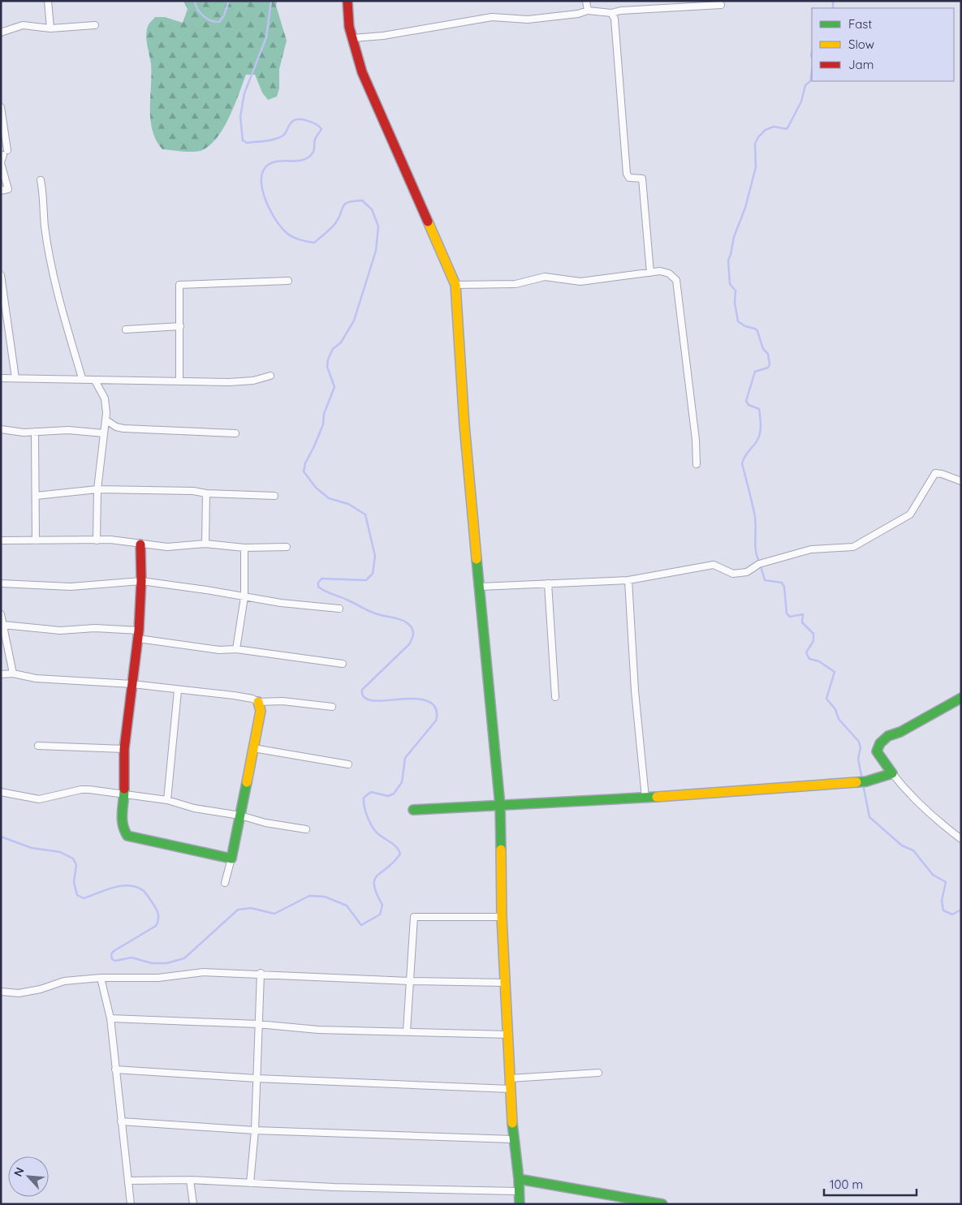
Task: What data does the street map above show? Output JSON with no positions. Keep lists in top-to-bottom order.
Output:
{
  "legend": ["Fast", "Slow", "Jam"],
  "scale_bar": "100 m",
  "north": "top left"
}
